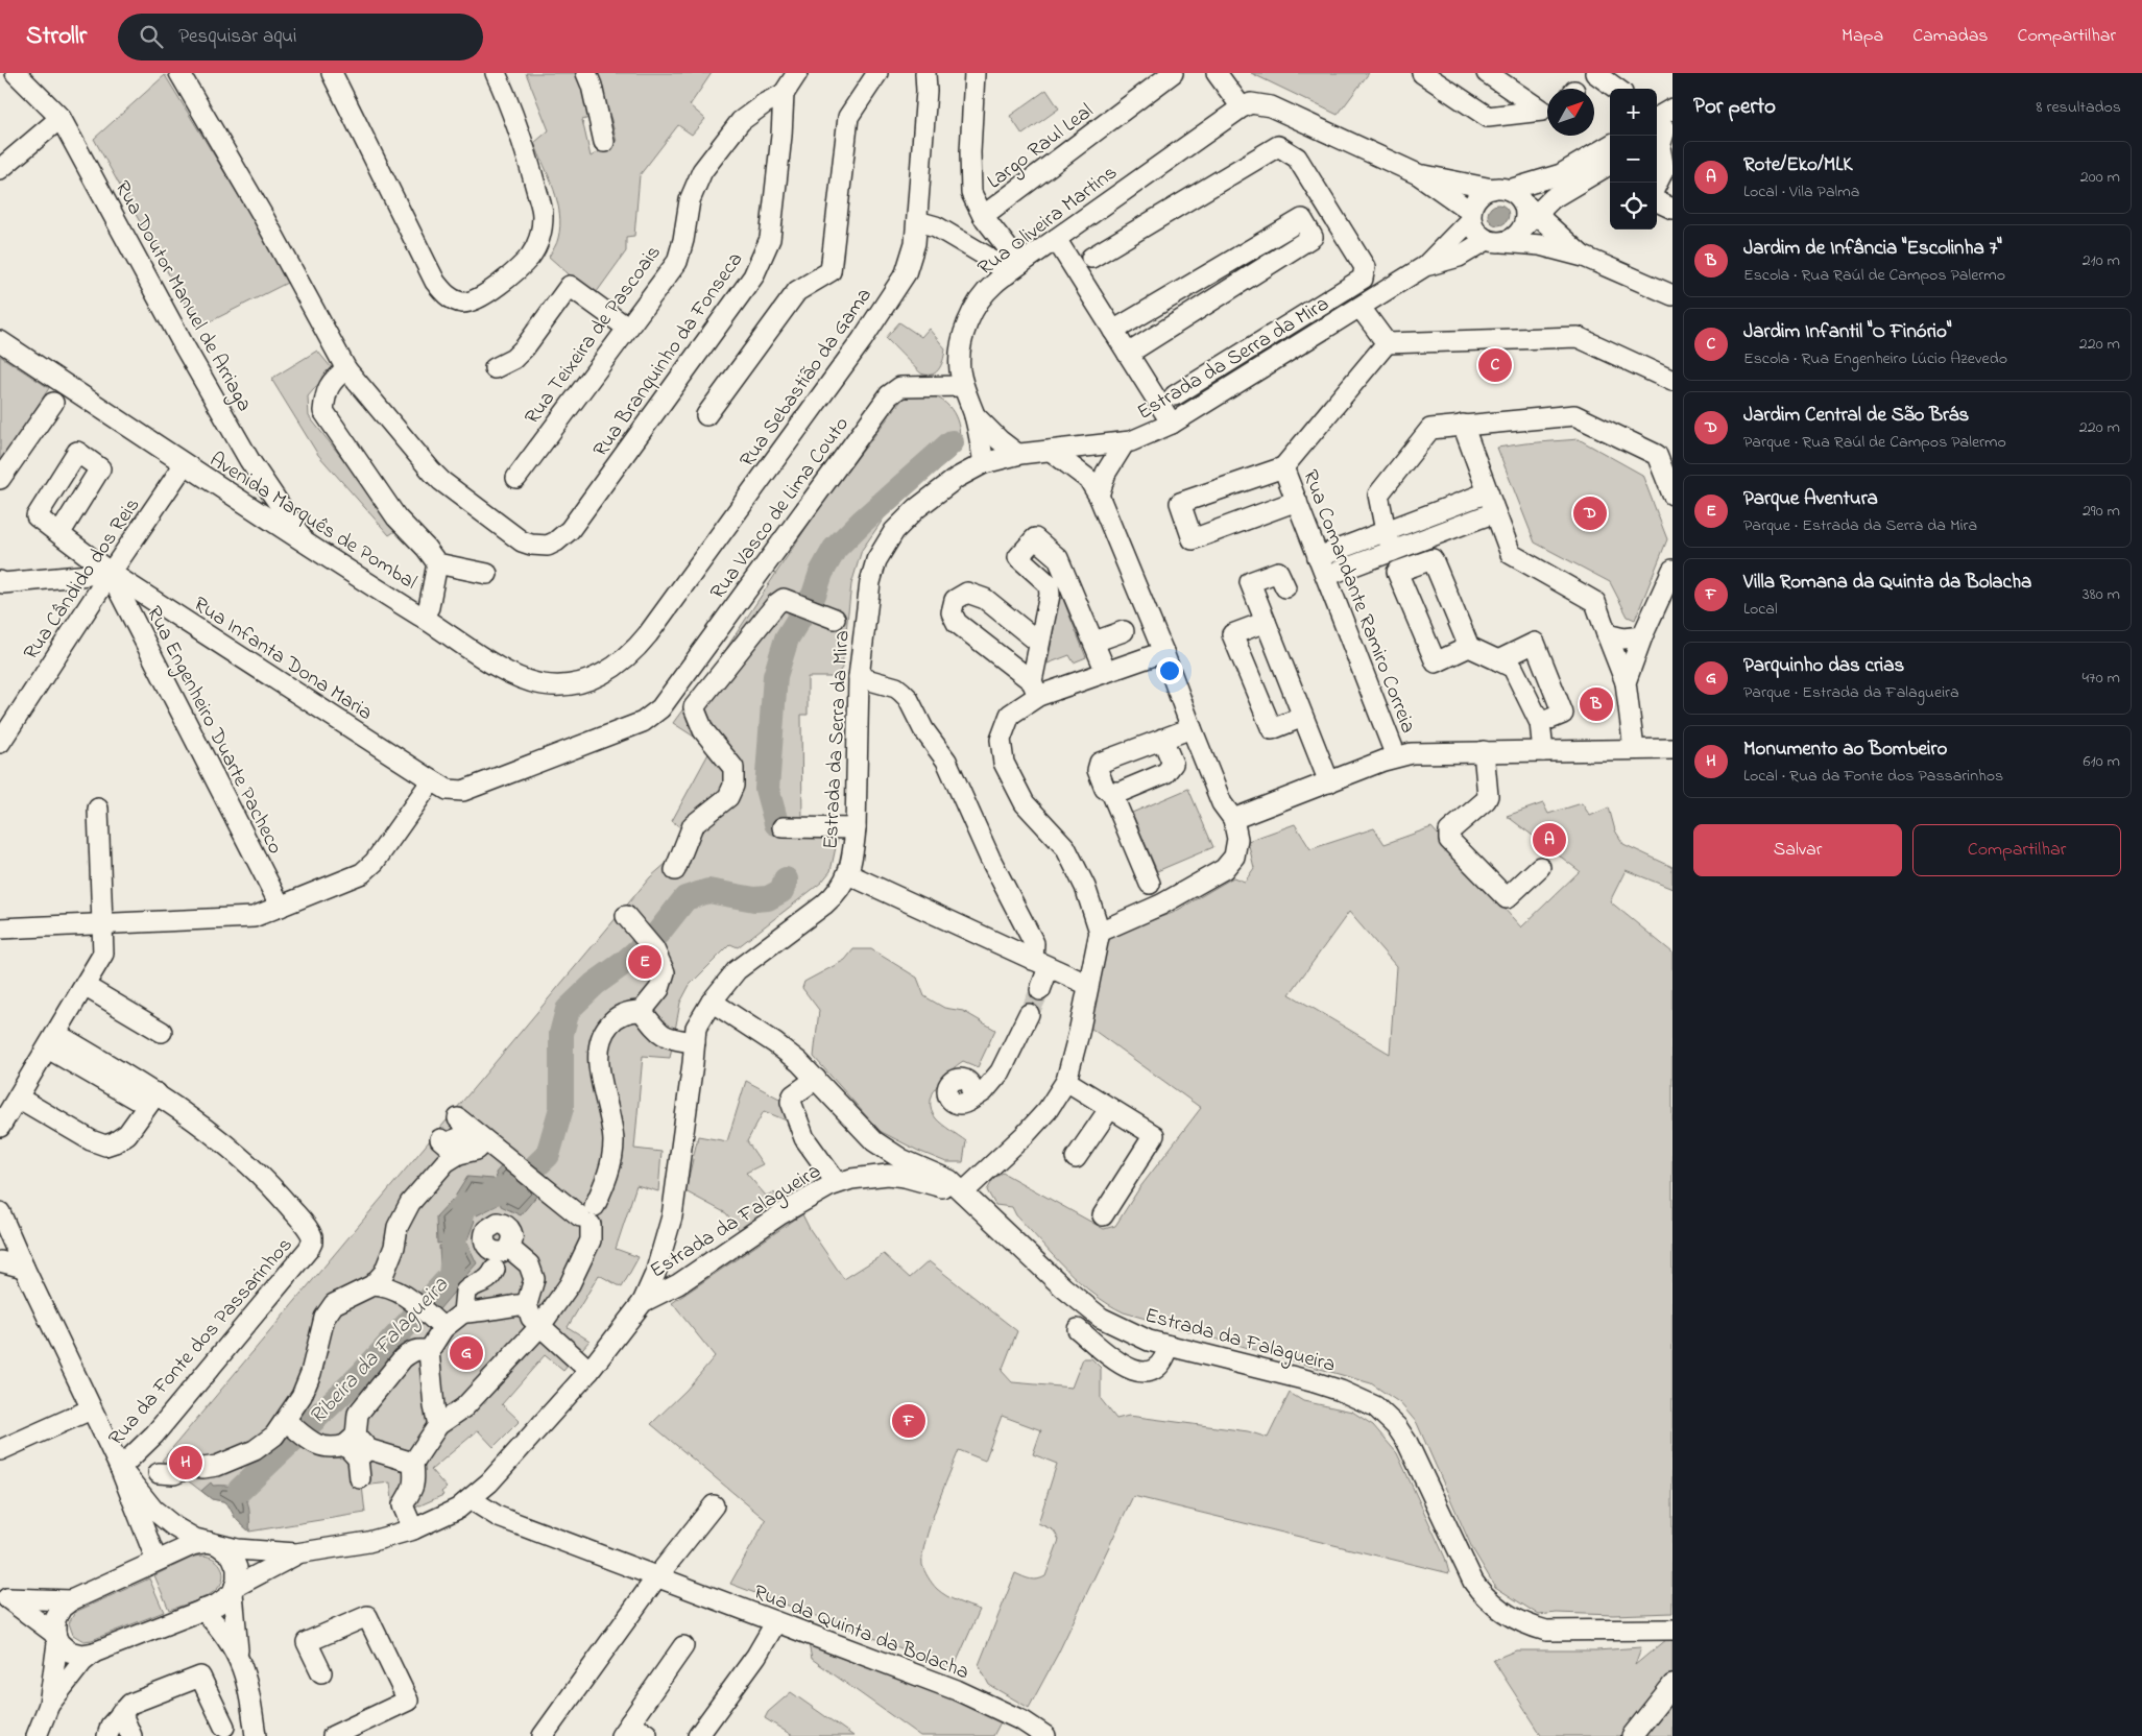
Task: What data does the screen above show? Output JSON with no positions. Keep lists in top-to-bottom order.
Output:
{
  "streets": {
    "street": [
      "Largo Raul Leal",
      "Rua Oliveira Martins",
      "Rua Doutor Manuel de Arriaga",
      "Rua Teixeira de Pascoais",
      "Rua Branquinho da Fonseca",
      "Estrada da Serra da Mira",
      "Rua Sebastião da Gama",
      "Rua Vasco de Lima Couto",
      "Avenida Marquês de Pombal",
      "Rua Cândido dos Reis",
      "Rua Comandante Ramiro Correia",
      "Rua Infanta Dona Maria",
      "Rua Engenheiro Duarte Pacheco",
      "Estrada da Falagueira",
      "Rua da Fonte dos Passarinhos",
      "Rua da Quinta da Bolacha"
    ]
  },
  "crossings": [
    ["Largo Raul Leal", "Rua Oliveira Martins"],
    ["Rua Oliveira Martins", "Estrada da Serra da Mira"],
    ["Rua Oliveira Martins", "Rua Vasco de Lima Couto"],
    ["Rua Doutor Manuel de Arriaga", "Avenida Marquês de Pombal"],
    ["Rua Teixeira de Pascoais", "Rua Branquinho da Fonseca"],
    ["Estrada da Serra da Mira", "Estrada da Falagueira"],
    ["Rua Sebastião da Gama", "Avenida Marquês de Pombal"],
    ["Rua Vasco de Lima Couto", "Rua Infanta Dona Maria"],
    ["Avenida Marquês de Pombal", "Rua Cândido dos Reis"],
    ["Rua Cândido dos Reis", "Rua Infanta Dona Maria"],
    ["Rua Cândido dos Reis", "Rua Engenheiro Duarte Pacheco"],
    ["Rua Infanta Dona Maria", "Rua Engenheiro Duarte Pacheco"],
    ["Estrada da Falagueira", "Rua da Fonte dos Passarinhos"],
    ["Estrada da Falagueira", "Rua da Quinta da Bolacha"]
  ],
  "water": ["Ribeira da Falagueira"],
  "north": "top right",
  "page": {
    "header": "Strollr",
    "search": "Pesquisar aqui",
    "nav": ["Mapa", "Camadas", "Compartilhar"],
    "heading": ["Por perto", "8 resultados"],
    "map_buttons": ["+", "−"],
    "list": [
      {
        "mark": "A",
        "name": "Rote/Eko/MLK",
        "note": "Local · Vila Palma",
        "value": "200 m"
      },
      {
        "mark": "B",
        "name": "Jardim de Infância \"Escolinha 7\"",
        "note": "Escola · Rua Raúl de Campos Palermo",
        "value": "210 m"
      },
      {
        "mark": "C",
        "name": "Jardim Infantil \"O Finório\"",
        "note": "Escola · Rua Engenheiro Lúcio Azevedo",
        "value": "220 m"
      },
      {
        "mark": "D",
        "name": "Jardim Central de São Brás",
        "note": "Parque · Rua Raúl de Campos Palermo",
        "value": "220 m"
      },
      {
        "mark": "E",
        "name": "Parque Aventura",
        "note": "Parque · Estrada da Serra da Mira",
        "value": "290 m"
      },
      {
        "mark": "F",
        "name": "Villa Romana da Quinta da Bolacha",
        "note": "Local",
        "value": "380 m"
      },
      {
        "mark": "G",
        "name": "Parquinho das crias",
        "note": "Parque · Estrada da Falagueira",
        "value": "470 m"
      },
      {
        "mark": "H",
        "name": "Monumento ao Bombeiro",
        "note": "Local · Rua da Fonte dos Passarinhos",
        "value": "610 m"
      }
    ],
    "pins": [
      "C",
      "D",
      "B",
      "A",
      "E",
      "G",
      "F",
      "H"
    ],
    "buttons": ["Salvar", "Compartilhar"]
  }
}
